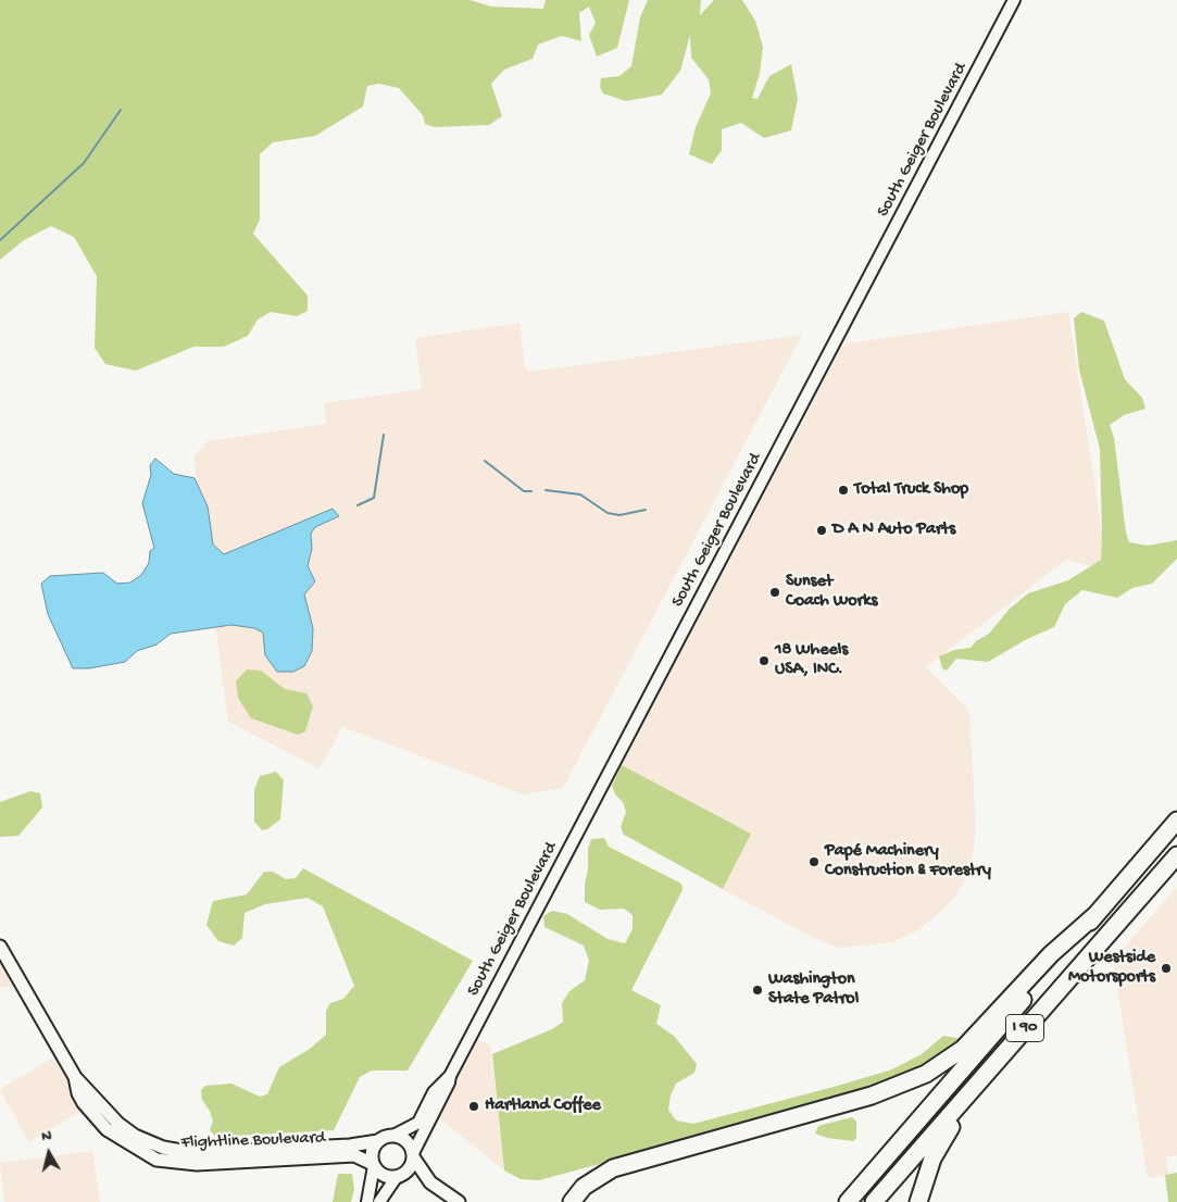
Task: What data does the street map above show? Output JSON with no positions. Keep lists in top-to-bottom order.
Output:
{
  "streets": {
    "highway": ["I 90"],
    "main road": ["Flightline Boulevard"],
    "street": ["South Geiger Boulevard"]
  },
  "crossings": [
    ["South Geiger Boulevard", "Flightline Boulevard"]
  ],
  "places": [
    "Total Truck Shop",
    "D A N Auto Parts",
    "Sunset Coach Works",
    "18 Wheels USA, INC.",
    "Papé Machinery Construction & Forestry",
    "Westside Motorsports",
    "Washington State Patrol",
    "Hartland Coffee"
  ],
  "north": "top"
}
